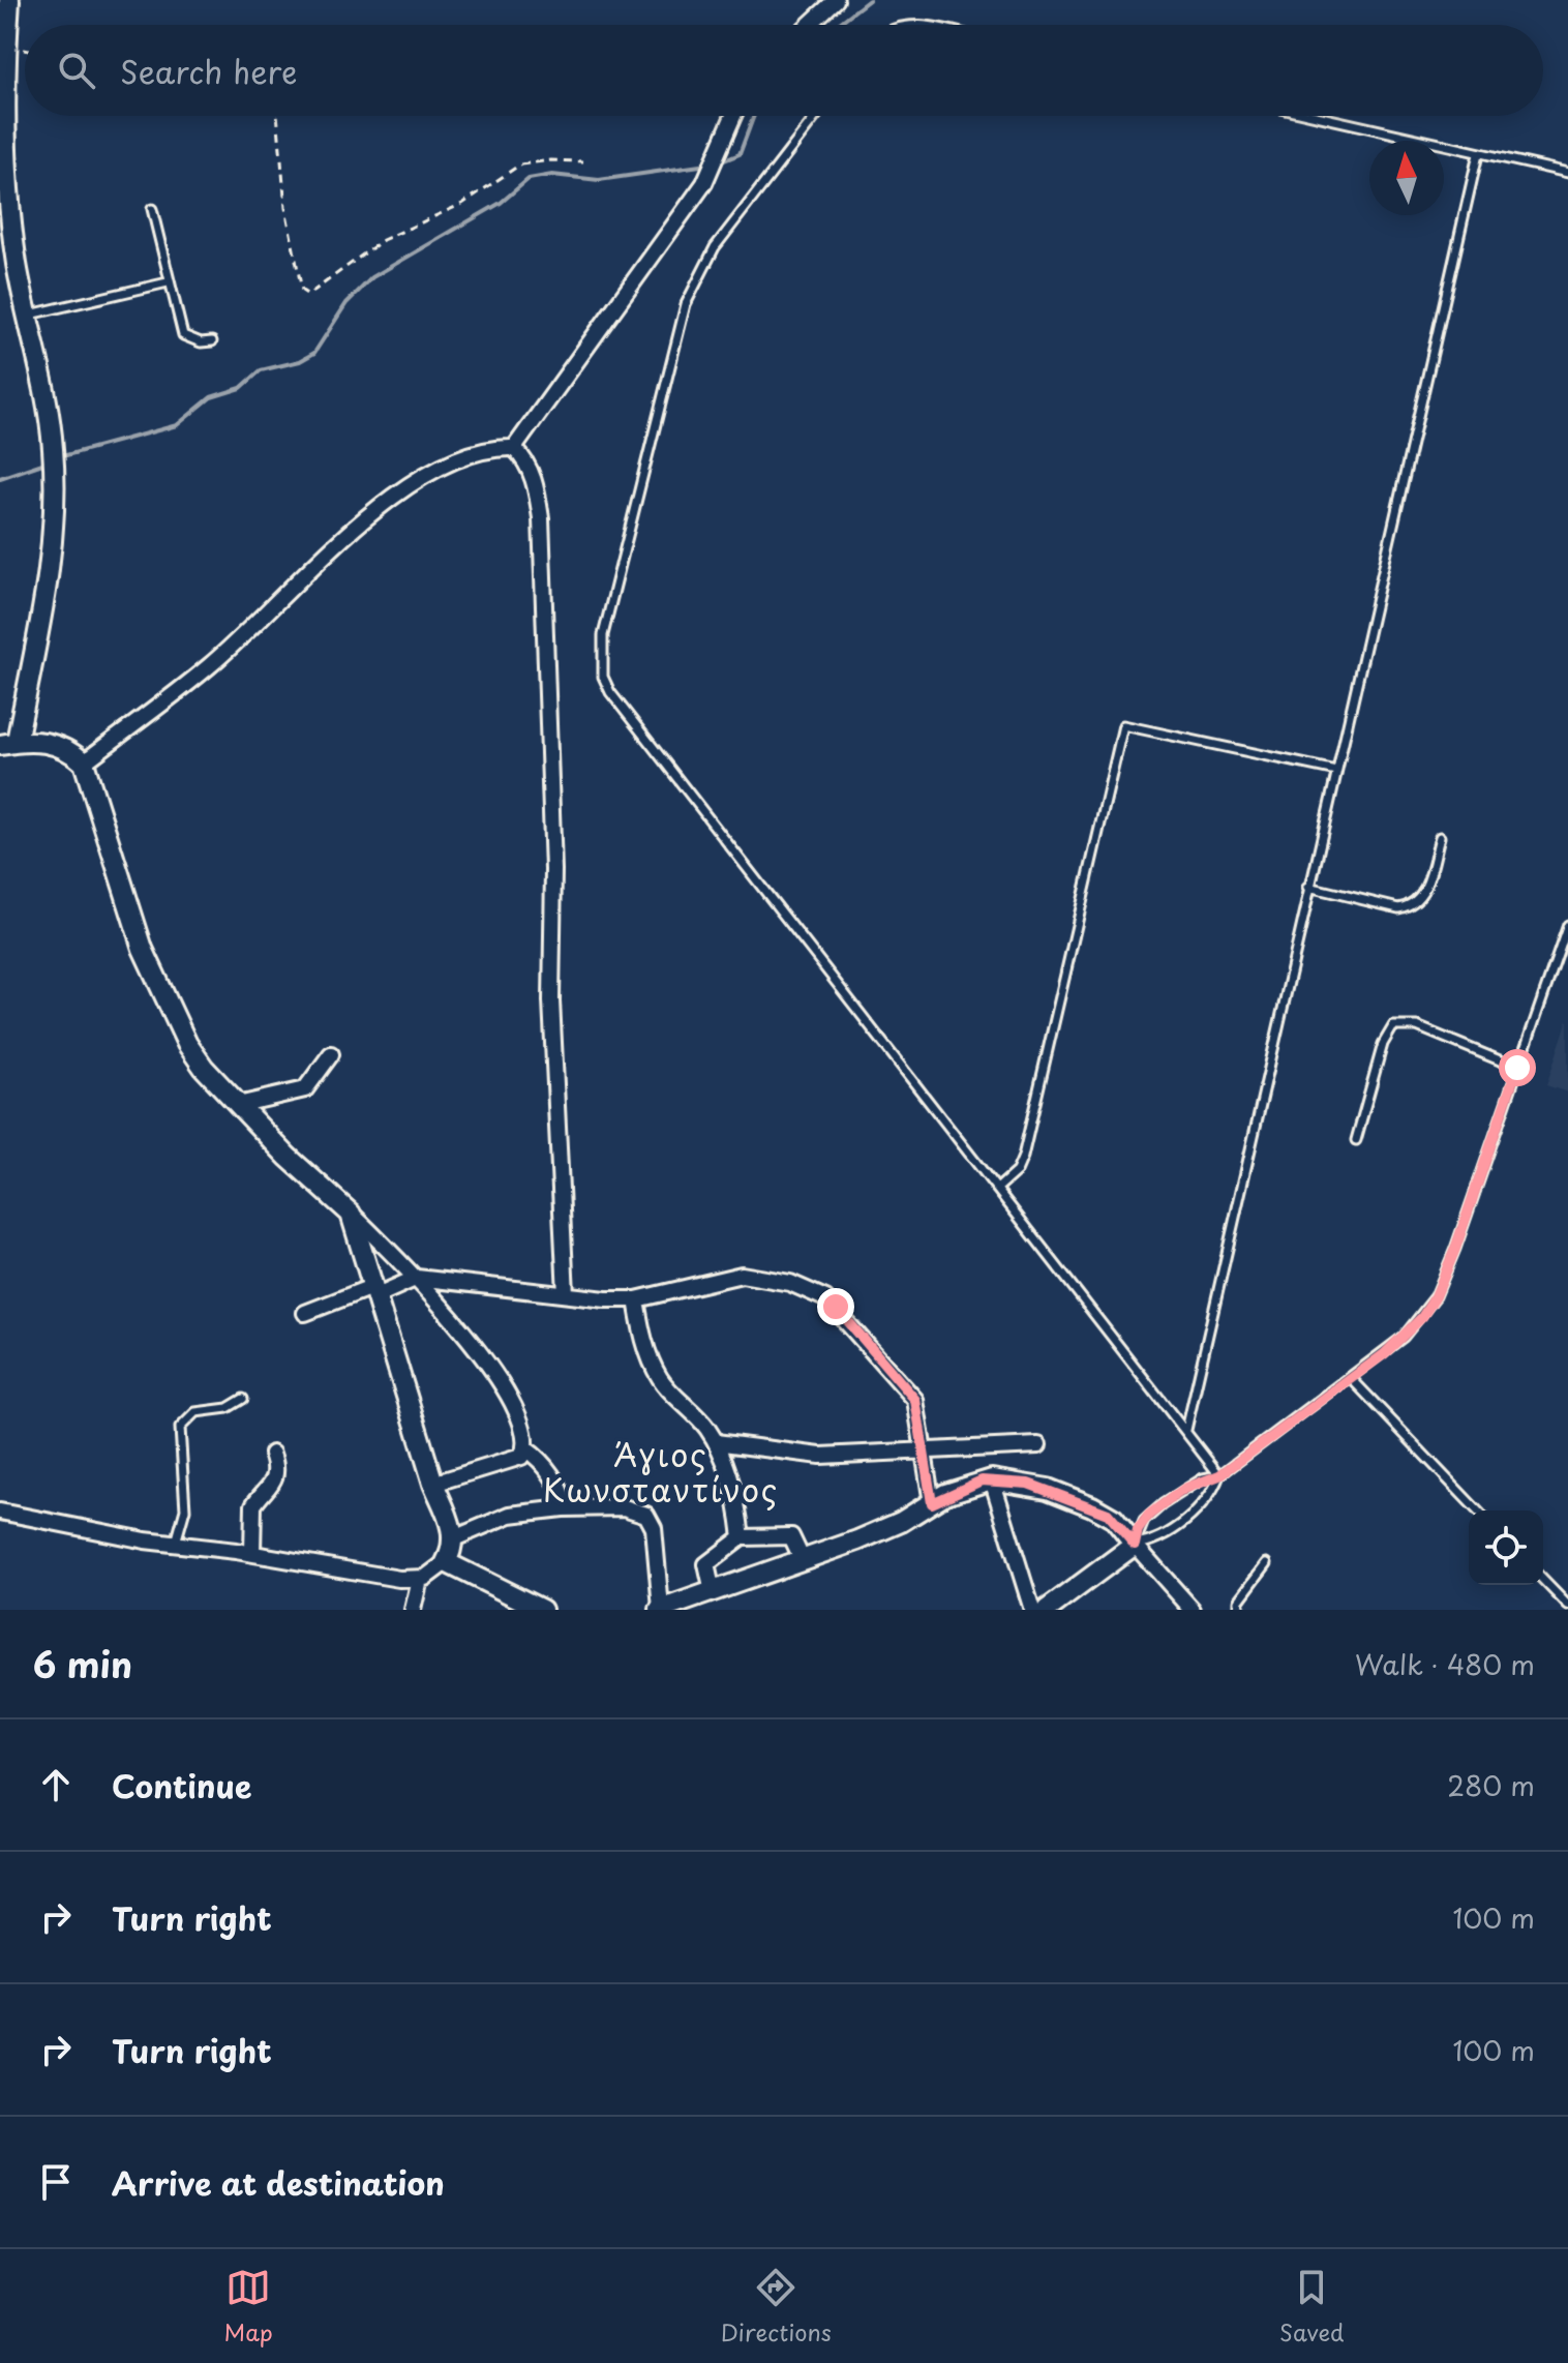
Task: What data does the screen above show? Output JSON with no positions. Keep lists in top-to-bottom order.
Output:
{
  "districts": ["Άγιος Κωνσταντίνος"],
  "north": "top",
  "page": {
    "search": "Search here",
    "heading": ["6 min", "Walk · 480 m"],
    "list": [
      ["Continue", "280 m"],
      ["Turn right", "100 m"],
      ["Turn right", "100 m"],
      "Arrive at destination"
    ],
    "nav": ["Map", "Directions", "Saved"]
  }
}
